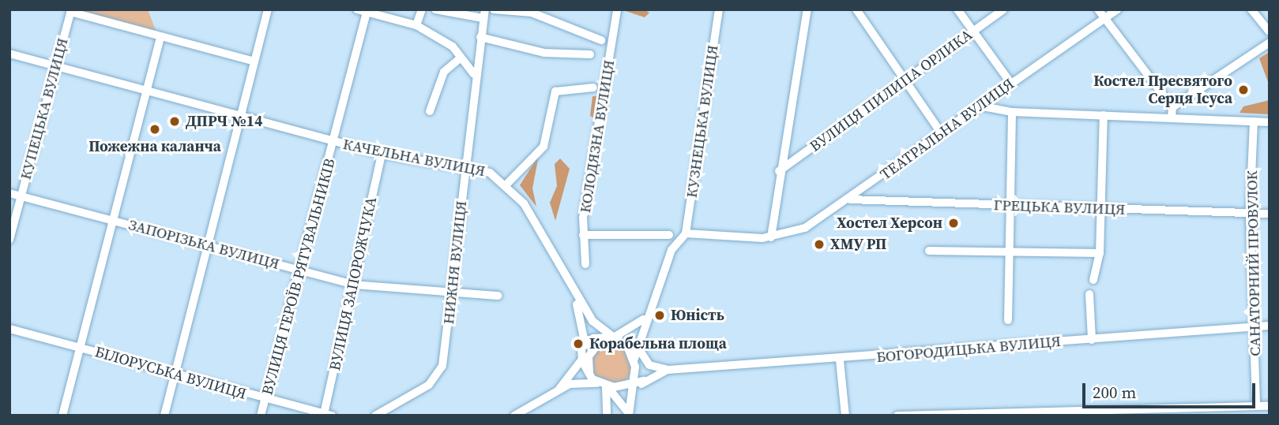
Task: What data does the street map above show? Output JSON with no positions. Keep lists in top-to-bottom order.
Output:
{
  "streets": {
    "street": [
      "ВУЛИЦЯ ПИЛИПА ОРЛИКА",
      "КУПЕЦЬКА ВУЛИЦЯ",
      "КУЗНЕЦЬКА ВУЛИЦЯ",
      "ТЕАТРАЛЬНА ВУЛИЦЯ",
      "КОЛОДЯЗНА ВУЛИЦЯ",
      "КАЧЕЛЬНА ВУЛИЦЯ",
      "ГРЕЦЬКА ВУЛИЦЯ",
      "ЗАПОРІЗЬКА ВУЛИЦЯ",
      "НИЖНЯ ВУЛИЦЯ",
      "САНАТОРНИЙ ПРОВУЛОК",
      "ВУЛИЦЯ ГЕРОЇВ РЯТУВАЛЬНИКІВ",
      "ВУЛИЦЯ ЗАПОРОЖЧУКА",
      "БОГОРОДИЦЬКА ВУЛИЦЯ",
      "БІЛОРУСЬКА ВУЛИЦЯ"
    ]
  },
  "crossings": [
    ["КУПЕЦЬКА ВУЛИЦЯ", "КАЧЕЛЬНА ВУЛИЦЯ"],
    ["КУПЕЦЬКА ВУЛИЦЯ", "ЗАПОРІЗЬКА ВУЛИЦЯ"],
    ["КУЗНЕЦЬКА ВУЛИЦЯ", "ТЕАТРАЛЬНА ВУЛИЦЯ"],
    ["ТЕАТРАЛЬНА ВУЛИЦЯ", "ГРЕЦЬКА ВУЛИЦЯ"],
    ["КАЧЕЛЬНА ВУЛИЦЯ", "НИЖНЯ ВУЛИЦЯ"],
    ["КАЧЕЛЬНА ВУЛИЦЯ", "ВУЛИЦЯ ГЕРОЇВ РЯТУВАЛЬНИКІВ"],
    ["КАЧЕЛЬНА ВУЛИЦЯ", "ВУЛИЦЯ ЗАПОРОЖЧУКА"],
    ["ГРЕЦЬКА ВУЛИЦЯ", "САНАТОРНИЙ ПРОВУЛОК"],
    ["ЗАПОРІЗЬКА ВУЛИЦЯ", "НИЖНЯ ВУЛИЦЯ"],
    ["ЗАПОРІЗЬКА ВУЛИЦЯ", "ВУЛИЦЯ ГЕРОЇВ РЯТУВАЛЬНИКІВ"],
    ["ЗАПОРІЗЬКА ВУЛИЦЯ", "ВУЛИЦЯ ЗАПОРОЖЧУКА"],
    ["САНАТОРНИЙ ПРОВУЛОК", "БОГОРОДИЦЬКА ВУЛИЦЯ"],
    ["ВУЛИЦЯ ГЕРОЇВ РЯТУВАЛЬНИКІВ", "БІЛОРУСЬКА ВУЛИЦЯ"],
    ["ВУЛИЦЯ ЗАПОРОЖЧУКА", "БІЛОРУСЬКА ВУЛИЦЯ"]
  ],
  "places": [
    "Костел Пресвятого Серця Ісуса",
    "ДПРЧ №14",
    "Пожежна каланча",
    "Хостел Херсон",
    "ХМУ РП",
    "Юність",
    "Корабельна площа"
  ],
  "scale_bar": "200 m"
}
